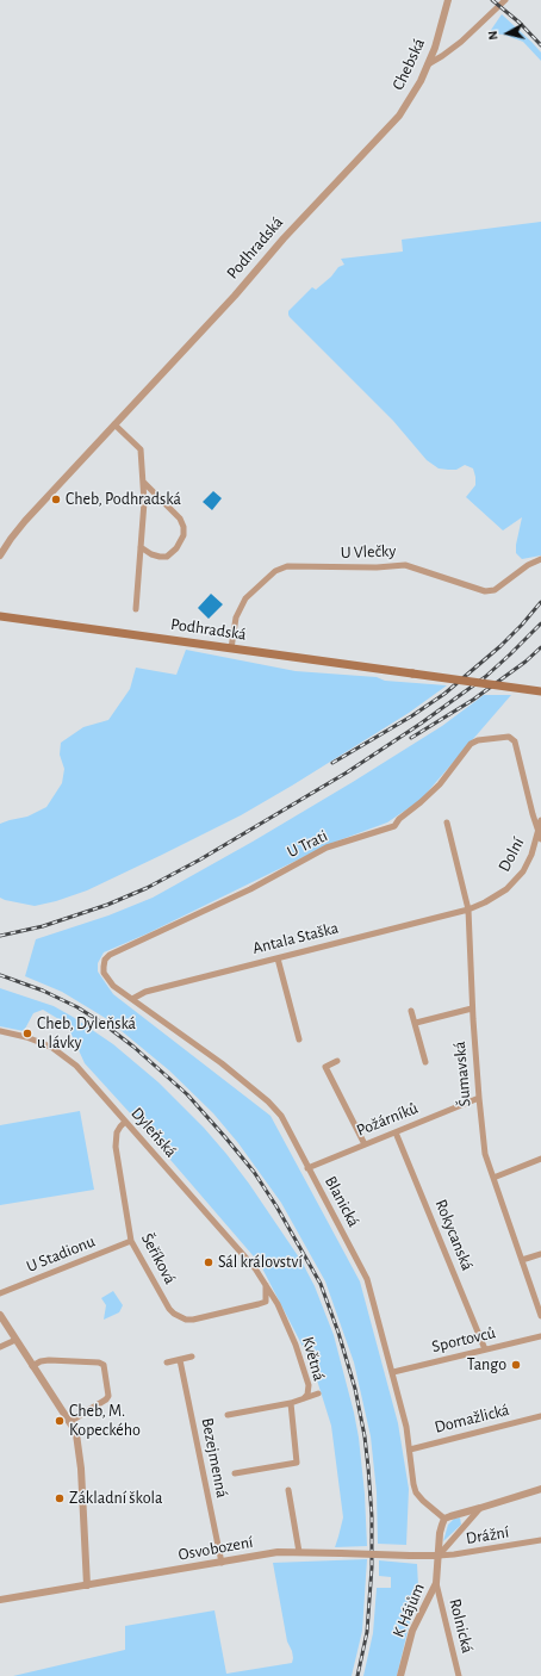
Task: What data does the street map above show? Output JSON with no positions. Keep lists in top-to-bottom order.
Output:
{
  "streets": {
    "main road": ["Podhradská"],
    "street": [
      "Chebská",
      "U Vlečky",
      "U Trati",
      "Dolní",
      "Antala Staška",
      "Šumavská",
      "Požárníků",
      "Dyleňská",
      "Blanická",
      "Rokycanská",
      "U Stadionu",
      "Šeříková",
      "Sportovců",
      "Květná",
      "Domažlická",
      "Bezejmenná",
      "Drážní",
      "Osvobození",
      "K Hájům",
      "Rolnická"
    ]
  },
  "crossings": [
    ["Chebská", "Podhradská"],
    ["Podhradská", "U Vlečky"],
    ["U Trati", "Dolní"],
    ["U Trati", "Blanická"],
    ["Dolní", "Antala Staška"],
    ["Dolní", "Šumavská"],
    ["Antala Staška", "Šumavská"],
    ["Antala Staška", "Blanická"],
    ["Šumavská", "Požárníků"],
    ["Požárníků", "Blanická"],
    ["Požárníků", "Rokycanská"],
    ["Dyleňská", "Šeříková"],
    ["Dyleňská", "Květná"],
    ["Blanická", "Sportovců"],
    ["Blanická", "Domažlická"],
    ["Blanická", "K Hájům"],
    ["Rokycanská", "Sportovců"],
    ["U Stadionu", "Šeříková"],
    ["Šeříková", "Květná"],
    ["Bezejmenná", "Osvobození"],
    ["Drážní", "Osvobození"],
    ["Drážní", "K Hájům"],
    ["Osvobození", "K Hájům"],
    ["K Hájům", "Rolnická"]
  ],
  "places": [
    "Cheb, Podhradská",
    "Cheb, Dyleňská u lávky",
    "Sál království",
    "Tango",
    "Cheb, M. Kopeckého",
    "Základní škola"
  ],
  "north": "left"
}
